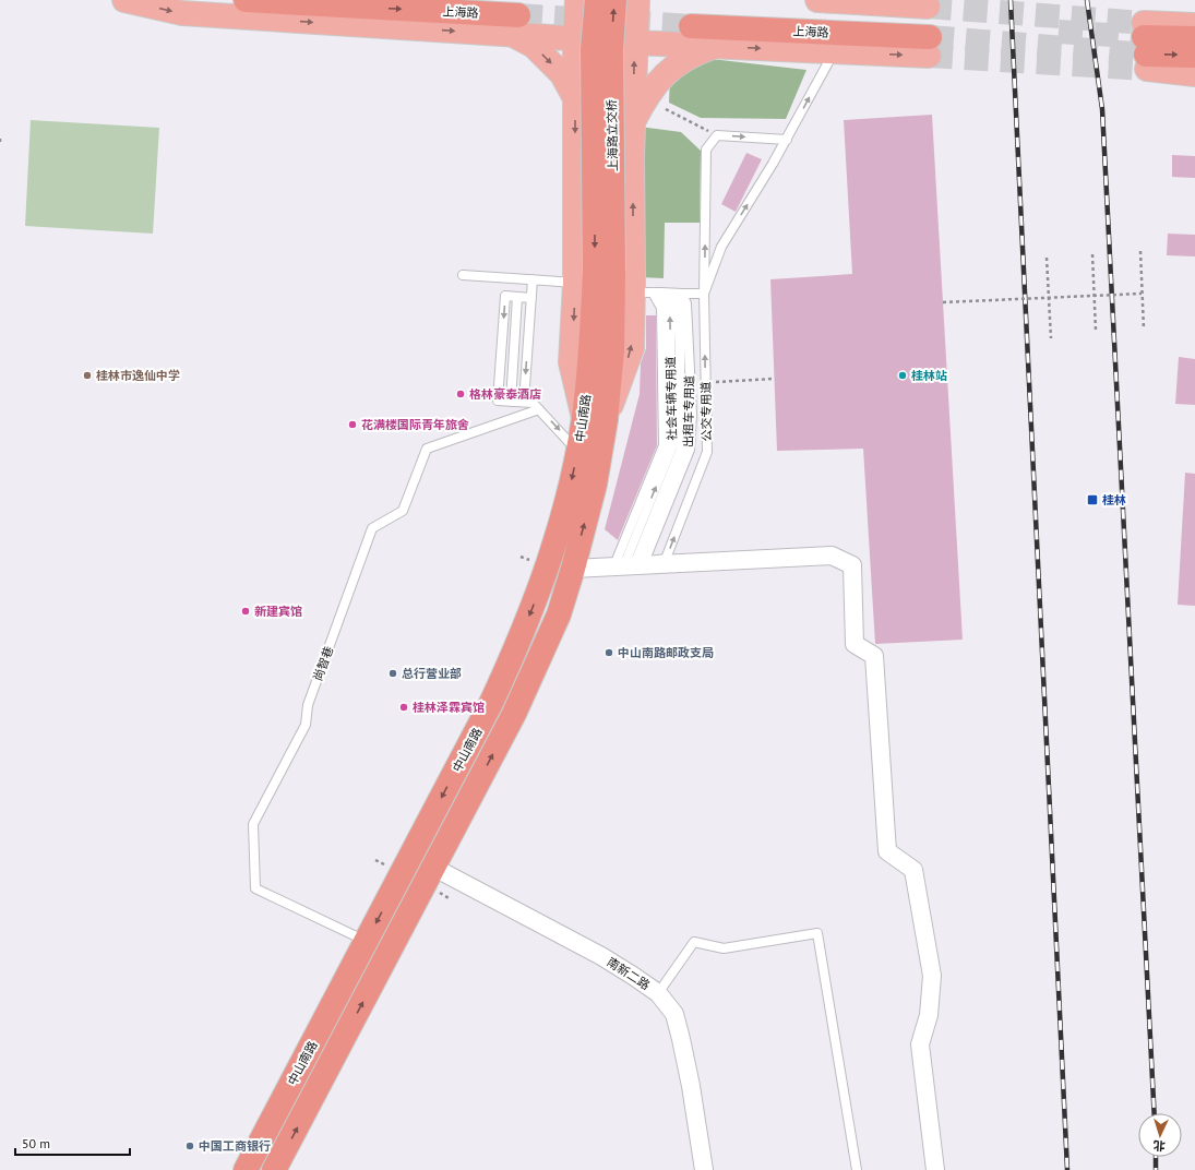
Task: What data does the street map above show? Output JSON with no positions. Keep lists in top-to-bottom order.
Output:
{
  "streets": {
    "highway": ["上海路", "上海路立交桥", "中山南路"],
    "street": ["南新二路"],
    "lane": [
      "社会车辆专用道",
      "出租车专用道",
      "公交专用道",
      "尚智巷"
    ]
  },
  "crossings": [
    ["上海路立交桥", "中山南路"],
    ["社会车辆专用道", "公交专用道"],
    ["出租车专用道", "公交专用道"],
    ["公交专用道", "中山南路"],
    ["中山南路", "尚智巷"],
    ["中山南路", "南新二路"]
  ],
  "one_way": ["上海路"],
  "places": {
    "other": [
      "桂林市逸仙中学",
      "桂林站",
      "格林豪泰酒店",
      "花满楼国际青年旅舍",
      "新建宾馆",
      "中山南路邮政支局",
      "总行营业部",
      "桂林泽霖宾馆",
      "中国工商银行"
    ],
    "transit": ["桂林"]
  },
  "scale_bar": "50 m",
  "north": "bottom"
}
